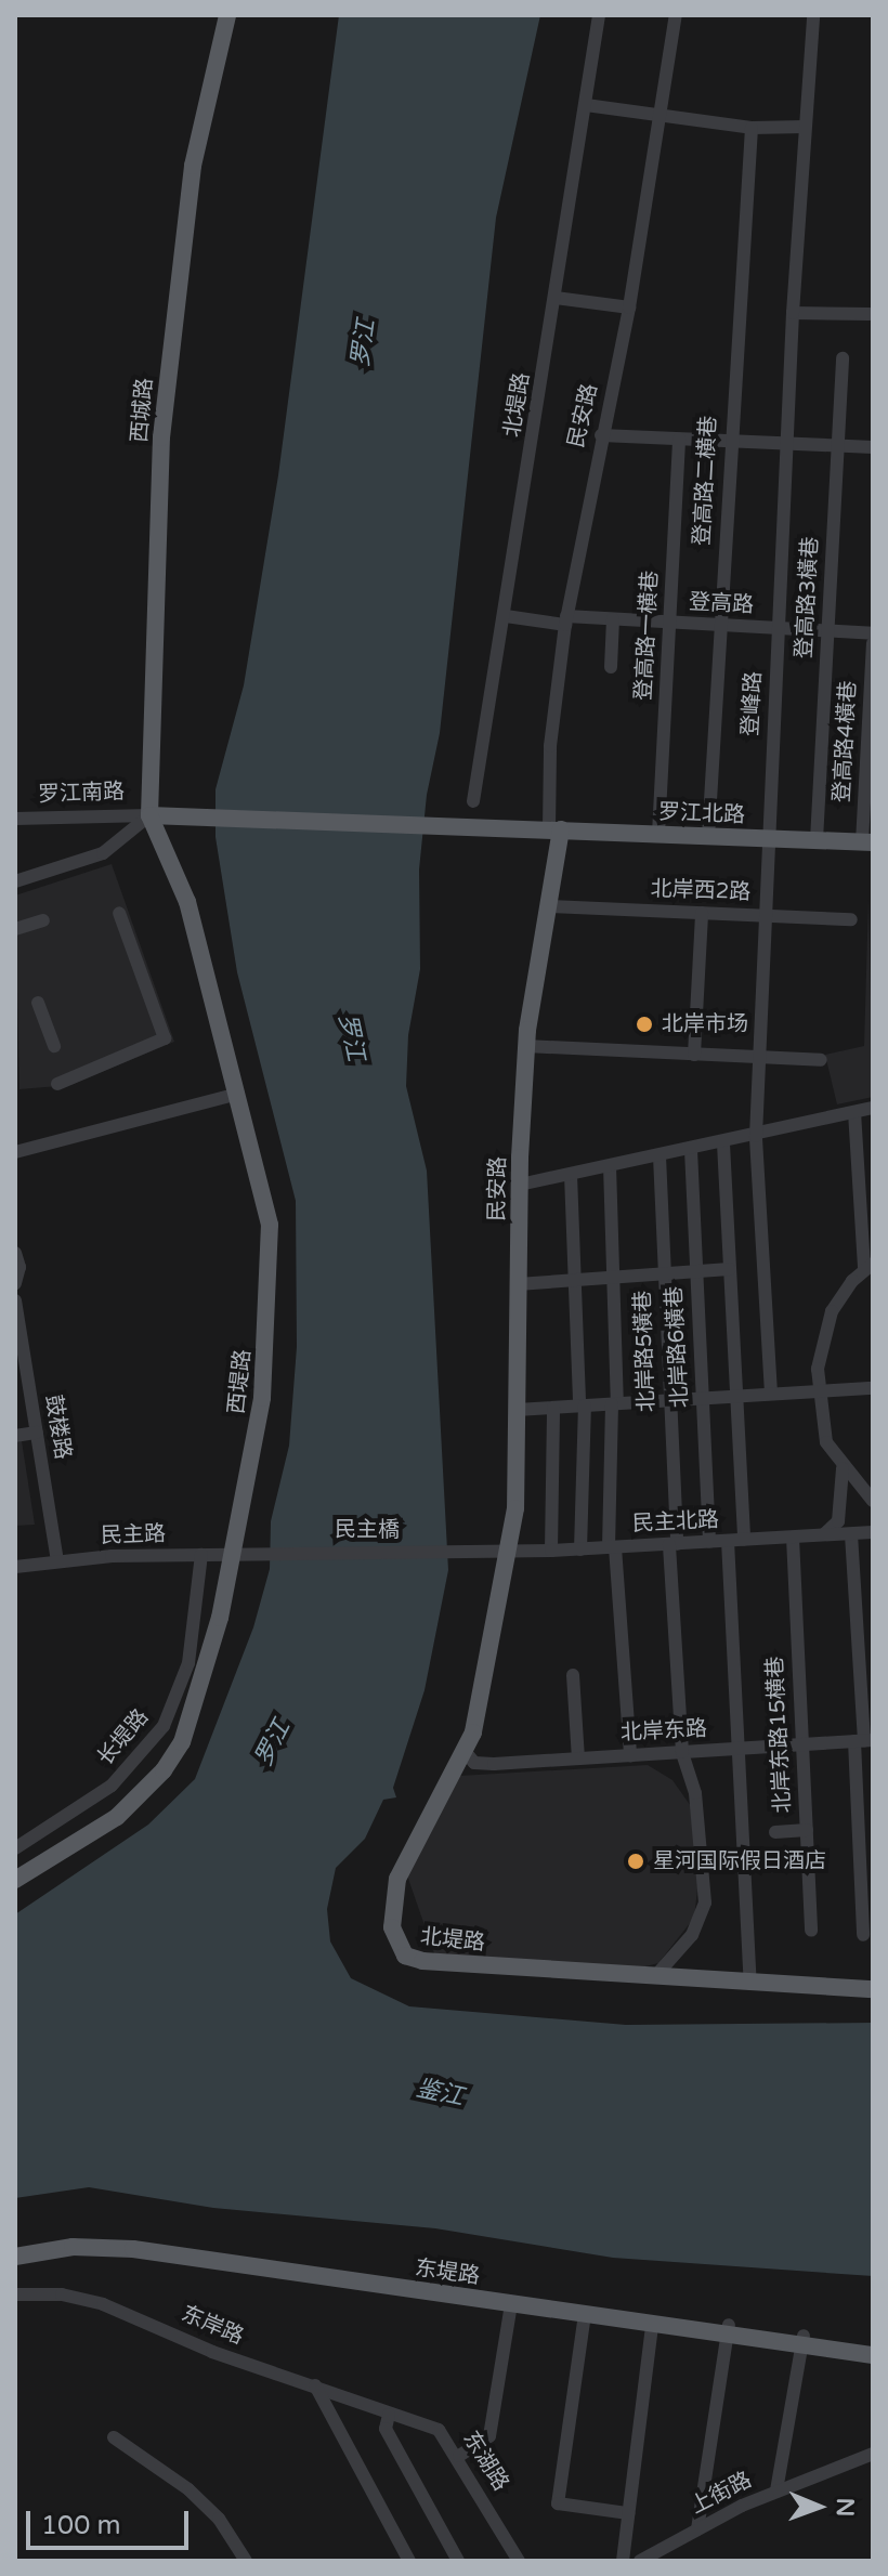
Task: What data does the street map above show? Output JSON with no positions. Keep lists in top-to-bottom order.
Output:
{
  "streets": {
    "main road": [
      "北堤路",
      "西城路",
      "民安路",
      "罗江北路",
      "西堤路",
      "东堤路"
    ],
    "street": [
      "登高路二横巷",
      "登高路3橫巷",
      "登高路",
      "登高路一横巷",
      "登峰路",
      "登高路4橫巷",
      "罗江南路",
      "北岸西2路",
      "北岸路6橫巷",
      "北岸路5橫巷",
      "鼓楼路",
      "民主北路",
      "民主橋",
      "民主路",
      "北岸东路",
      "北岸东路15横巷",
      "长堤路",
      "东岸路",
      "东湖路",
      "上街路"
    ]
  },
  "crossings": [
    ["北堤路", "民安路"],
    ["北堤路", "登高路"],
    ["北堤路", "北岸路5橫巷"],
    ["北堤路", "民主北路"],
    ["北堤路", "北岸东路"],
    ["西城路", "罗江南路"],
    ["西城路", "罗江北路"],
    ["西城路", "西堤路"],
    ["民安路", "登高路"],
    ["民安路", "罗江北路"],
    ["民安路", "北岸西2路"],
    ["民安路", "民主北路"],
    ["登高路二横巷", "登高路"],
    ["登高路二横巷", "罗江北路"],
    ["登高路3橫巷", "登高路"],
    ["登高路3橫巷", "罗江北路"],
    ["登高路", "登高路一横巷"],
    ["登高路", "登峰路"],
    ["登高路一横巷", "罗江北路"],
    ["登峰路", "罗江北路"],
    ["登峰路", "北岸西2路"],
    ["登高路4橫巷", "罗江北路"],
    ["罗江南路", "罗江北路"],
    ["罗江南路", "西堤路"],
    ["罗江北路", "西堤路"],
    ["北岸路6橫巷", "民主北路"],
    ["北岸路5橫巷", "民主北路"],
    ["北岸路5橫巷", "北岸东路"],
    ["西堤路", "民主路"],
    ["鼓楼路", "民主路"],
    ["民主北路", "民主橋"],
    ["民主北路", "北岸东路15横巷"],
    ["民主橋", "民主路"],
    ["民主路", "长堤路"],
    ["北岸东路", "北岸东路15横巷"],
    ["东岸路", "东湖路"]
  ],
  "water": ["罗江", "鉴江"],
  "places": ["北岸市场", "星河国际假日酒店"],
  "scale_bar": "100 m",
  "north": "right"
}
